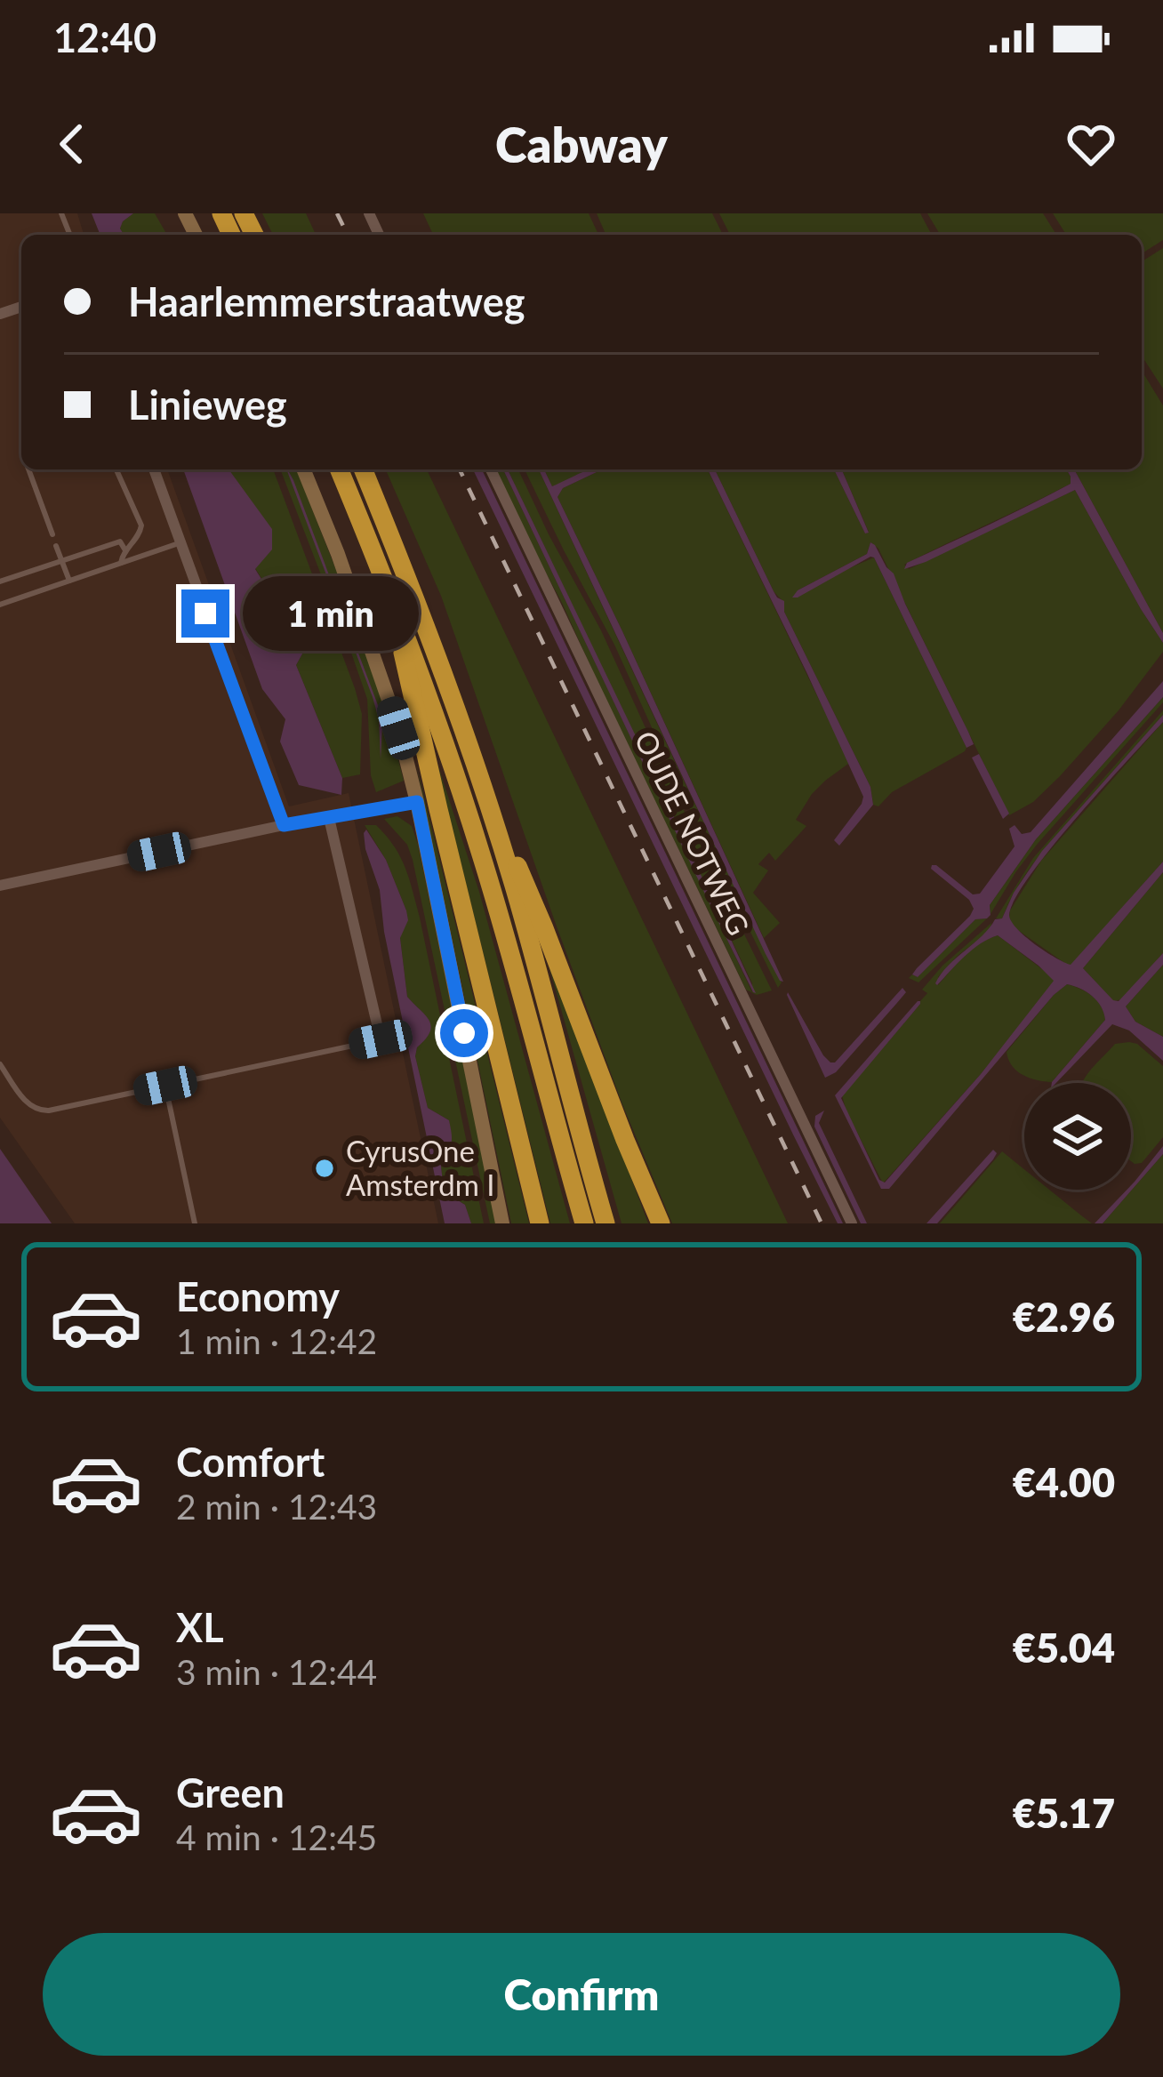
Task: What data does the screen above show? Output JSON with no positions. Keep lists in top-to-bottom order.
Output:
{
  "streets": {
    "street": ["OUDE NOTWEG"]
  },
  "places": ["CyrusOne Amsterdm I"],
  "page": {
    "status": "12:40",
    "header": "Cabway",
    "banner": ["Haarlemmerstraatweg", "Linieweg"],
    "bubble": "1 min",
    "list": [
      {
        "name": "Economy",
        "note": "1 min · 12:42",
        "value": "€2.96"
      },
      {
        "name": "Comfort",
        "note": "2 min · 12:43",
        "value": "€4.00"
      },
      {
        "name": "XL",
        "note": "3 min · 12:44",
        "value": "€5.04"
      },
      {
        "name": "Green",
        "note": "4 min · 12:45",
        "value": "€5.17"
      }
    ],
    "buttons": "Confirm"
  }
}
